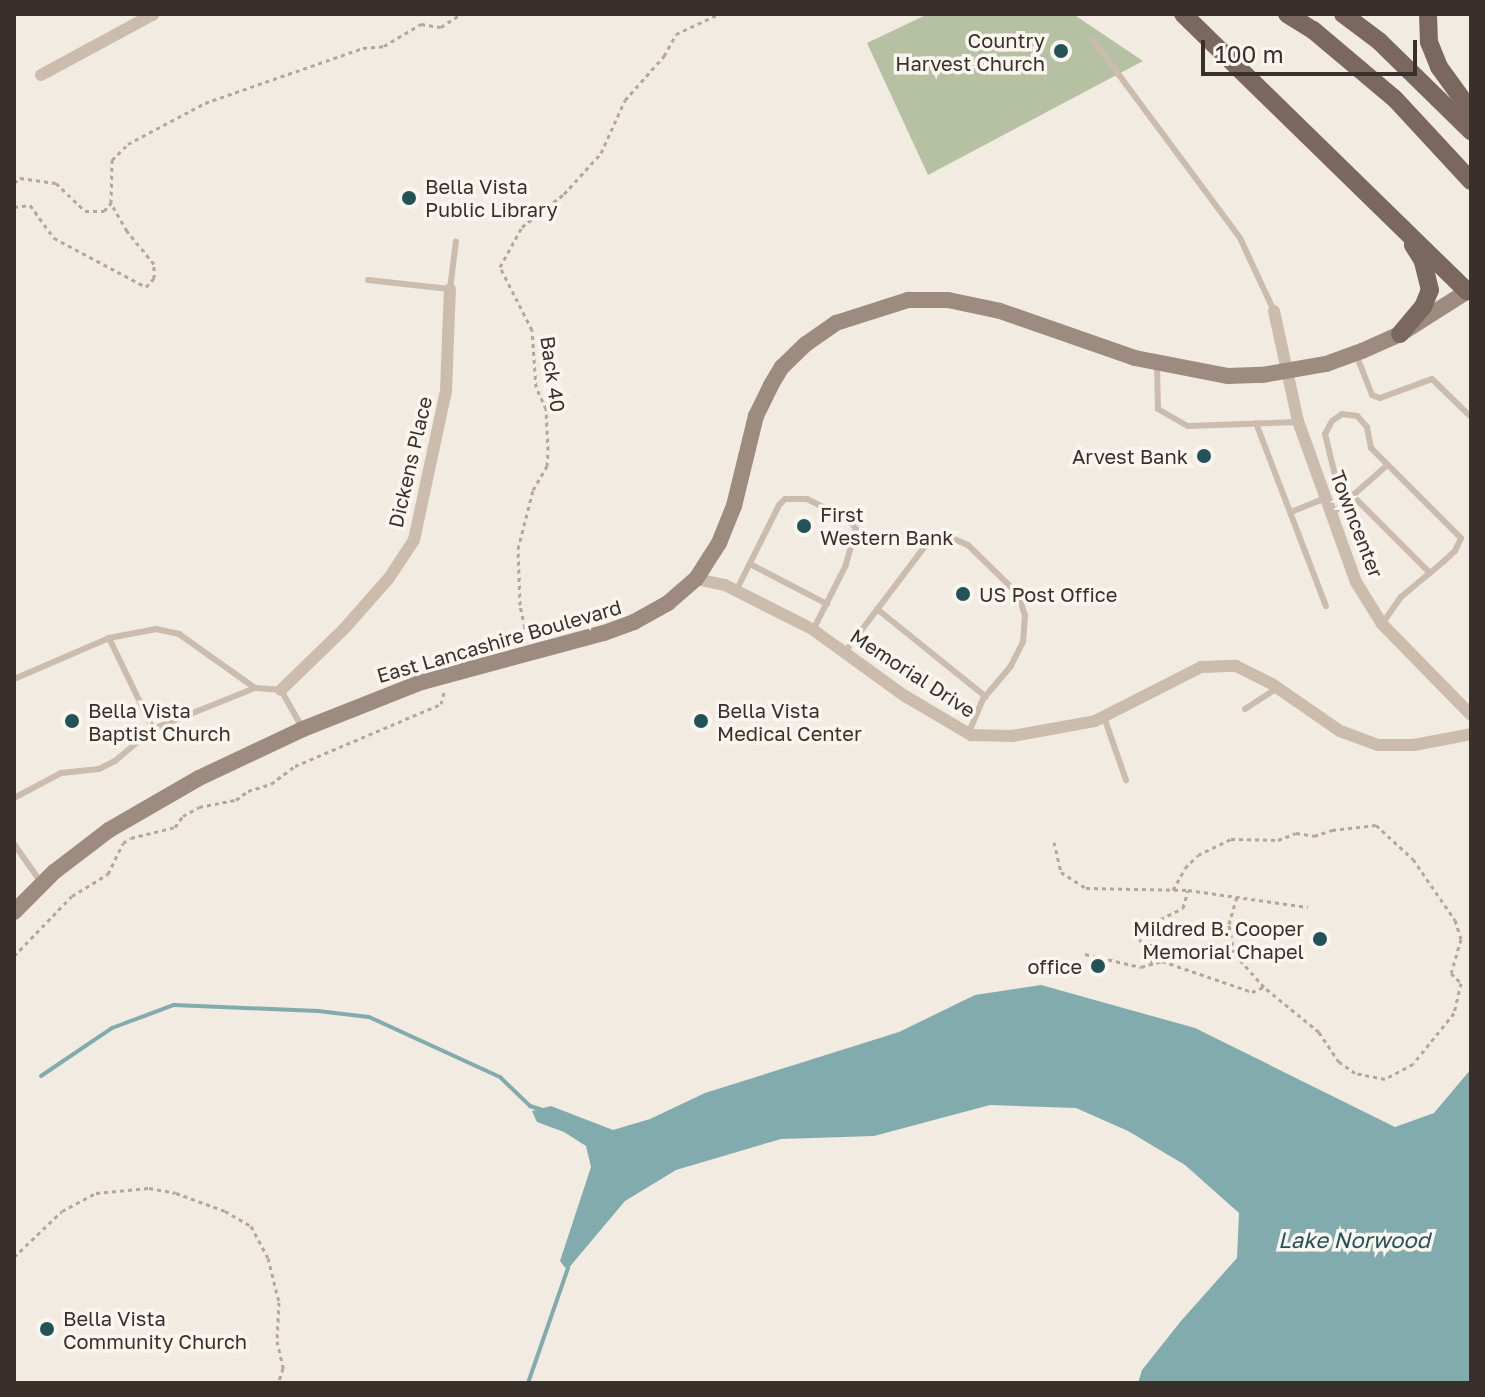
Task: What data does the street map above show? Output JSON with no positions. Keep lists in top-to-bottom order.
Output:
{
  "streets": {
    "main road": ["East Lancashire Boulevard"],
    "street": ["Dickens Place", "Towncenter", "Memorial Drive"],
    "path": ["Back 40"]
  },
  "crossings": [
    ["Towncenter", "East Lancashire Boulevard"],
    ["East Lancashire Boulevard", "Memorial Drive"]
  ],
  "water": ["Lake Norwood"],
  "places": [
    "Country Harvest Church",
    "Bella Vista Public Library",
    "Arvest Bank",
    "First Western Bank",
    "US Post Office",
    "Bella Vista Baptist Church",
    "Bella Vista Medical Center",
    "Mildred B. Cooper Memorial Chapel",
    "office",
    "Bella Vista Community Church"
  ],
  "scale_bar": "100 m"
}
